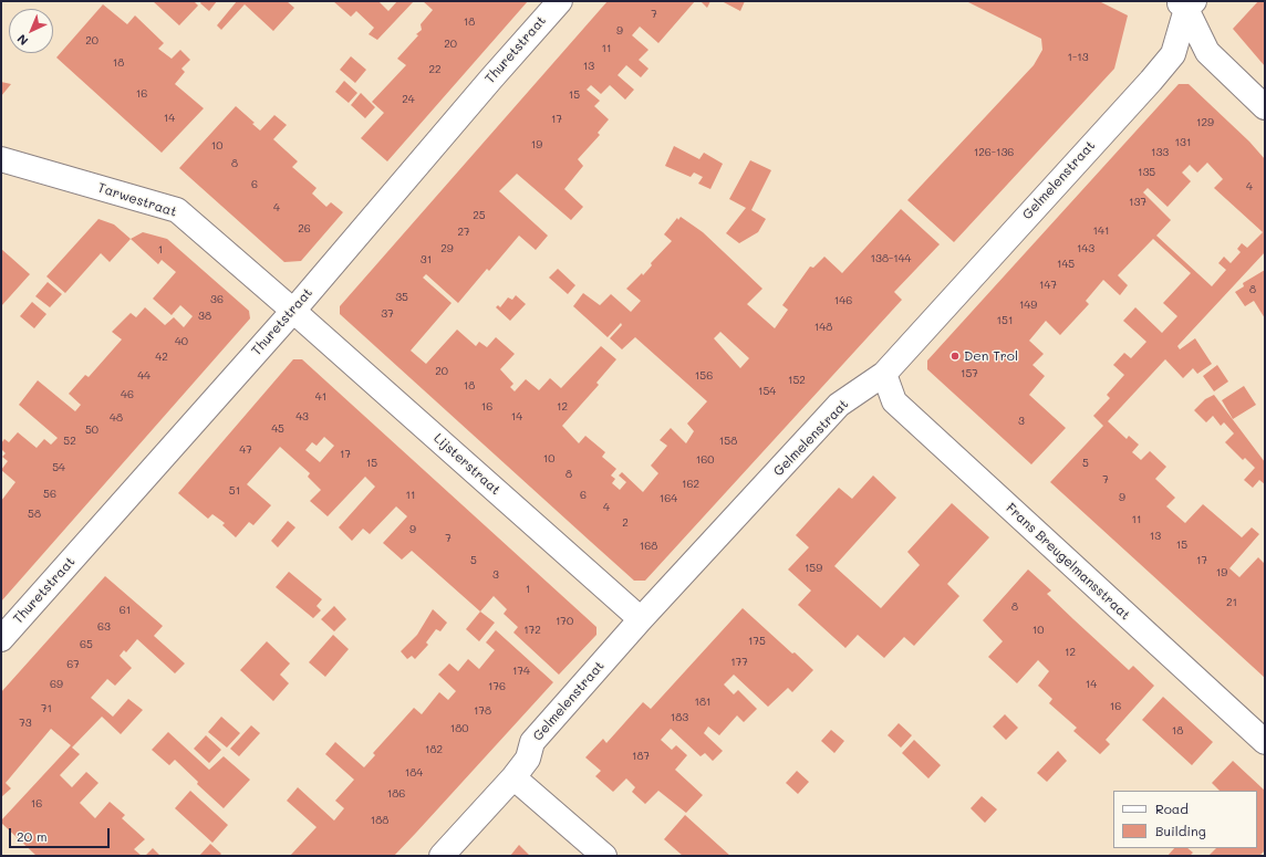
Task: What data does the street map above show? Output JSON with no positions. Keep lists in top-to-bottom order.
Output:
{
  "streets": {
    "street": [
      "Thuretstraat",
      "Gelmelenstraat",
      "Tarwestraat",
      "Lijsterstraat",
      "Frans Breugelmansstraat"
    ]
  },
  "crossings": [
    ["Thuretstraat", "Tarwestraat"],
    ["Thuretstraat", "Lijsterstraat"],
    ["Gelmelenstraat", "Lijsterstraat"],
    ["Gelmelenstraat", "Frans Breugelmansstraat"],
    ["Tarwestraat", "Lijsterstraat"]
  ],
  "places": ["Den Trol"],
  "house_numbers": [
    "7",
    "18",
    "9",
    "20",
    "20",
    "11",
    "1-13",
    "18",
    "13",
    "22",
    "16",
    "15",
    "24",
    "14",
    "17",
    "129",
    "131",
    "19",
    "10",
    "126-136",
    "133",
    "8",
    "135",
    "6",
    "4",
    "137",
    "4",
    "25",
    "26",
    "141",
    "27",
    "29",
    "143",
    "1",
    "138-144",
    "31",
    "145",
    "147",
    "8",
    "35",
    "36",
    "146",
    "149",
    "37",
    "38",
    "151",
    "148",
    "40",
    "42",
    "20",
    "157",
    "44",
    "156",
    "152",
    "18",
    "154",
    "46",
    "41",
    "16",
    "12",
    "43",
    "14",
    "48",
    "3",
    "45",
    "50",
    "52",
    "158",
    "47",
    "17",
    "10",
    "160",
    "15",
    "5",
    "54",
    "8",
    "7",
    "162",
    "51",
    "56",
    "11",
    "6",
    "9",
    "164",
    "4",
    "58",
    "11",
    "2",
    "9",
    "13",
    "7",
    "15",
    "168",
    "5",
    "17",
    "159",
    "19",
    "3",
    "1",
    "21",
    "8",
    "61",
    "170",
    "63",
    "172",
    "10",
    "175",
    "65",
    "12",
    "177",
    "67",
    "174",
    "69",
    "14",
    "176",
    "181",
    "16",
    "71",
    "178",
    "183",
    "73",
    "180",
    "18",
    "182",
    "187",
    "184",
    "186",
    "16",
    "188"
  ],
  "legend": ["Road", "Building"],
  "scale_bar": "20 m",
  "north": "bottom left"
}
